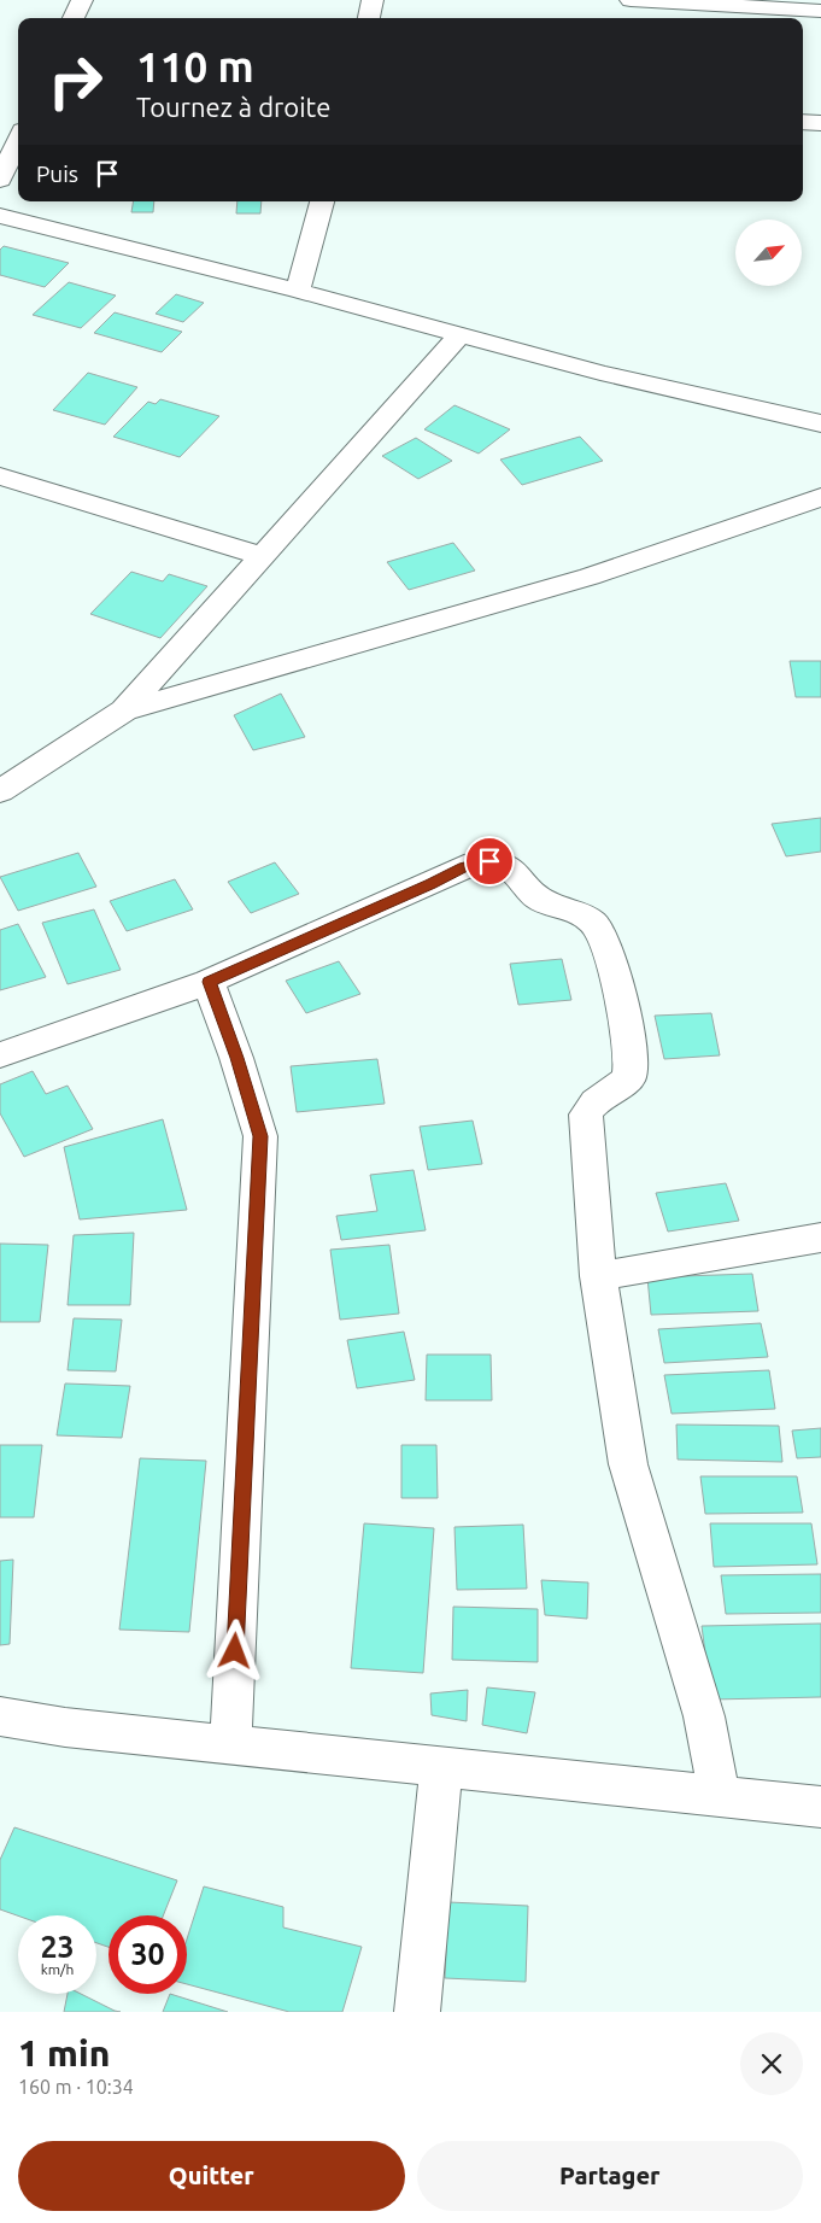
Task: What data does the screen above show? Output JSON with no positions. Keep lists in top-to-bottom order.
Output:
{
  "north": "top right",
  "page": {
    "turn": ["110 m", "Tournez à droite"],
    "then": "Puis",
    "speed": "23 km/h",
    "limit": "30",
    "heading": ["1 min", "160 m · 10:34"],
    "buttons": ["Quitter", "Partager"]
  }
}
